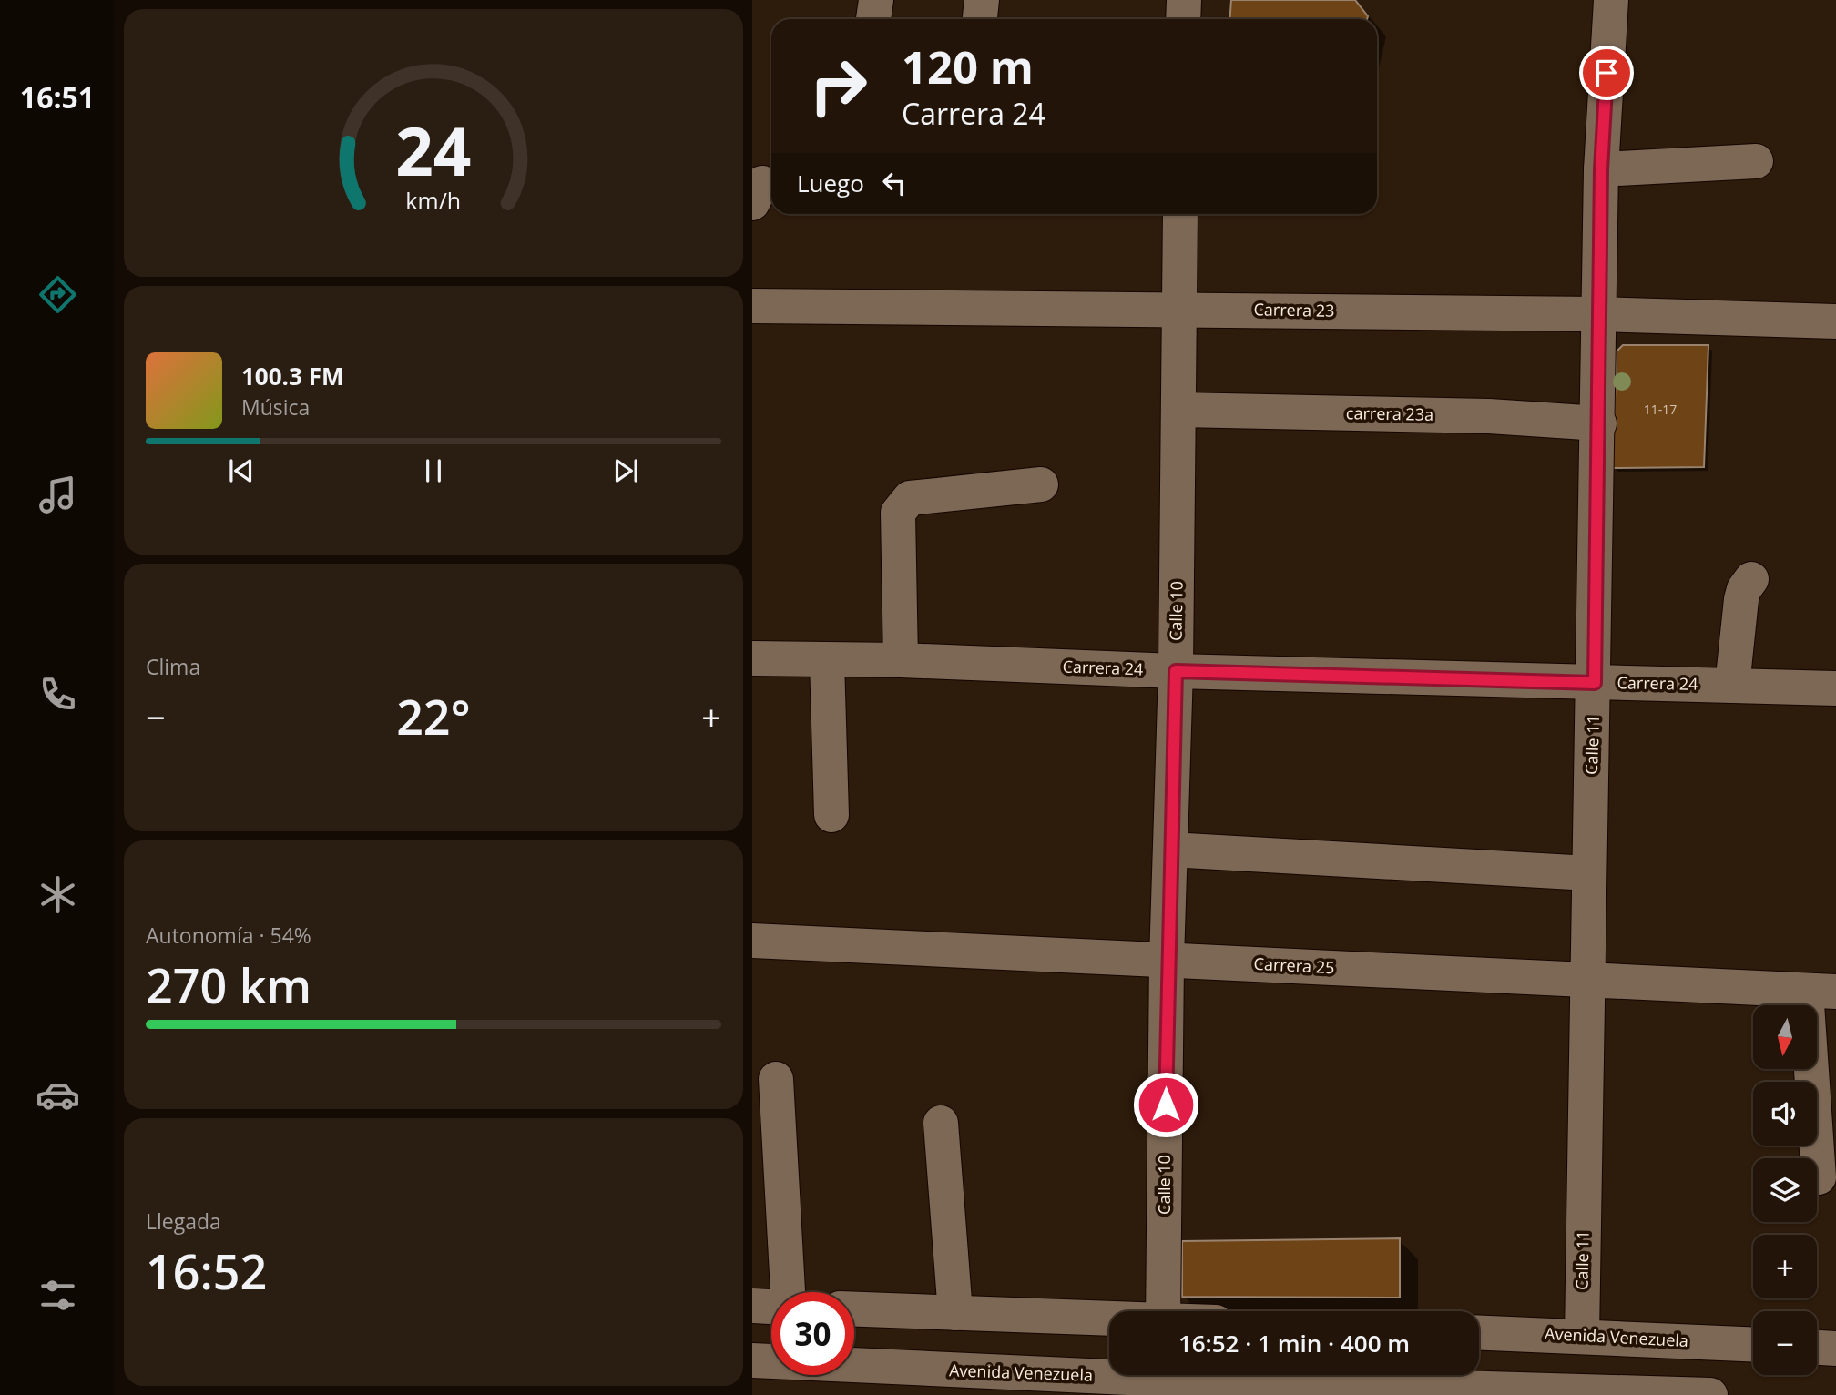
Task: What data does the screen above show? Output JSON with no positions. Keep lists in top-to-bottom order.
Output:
{
  "streets": {
    "street": [
      "Carrera 23",
      "carrera 23a",
      "Calle 10",
      "Carrera 24",
      "Calle 11",
      "Carrera 25",
      "Avenida Venezuela"
    ]
  },
  "crossings": [
    ["Carrera 23", "Calle 10"],
    ["Carrera 23", "Calle 11"],
    ["carrera 23a", "Calle 10"],
    ["carrera 23a", "Calle 11"],
    ["Calle 10", "Carrera 24"],
    ["Calle 10", "Carrera 25"],
    ["Carrera 24", "Calle 11"],
    ["Calle 11", "Carrera 25"],
    ["Calle 11", "Avenida Venezuela"]
  ],
  "house_numbers": ["11-17"],
  "north": "bottom",
  "page": {
    "tabs": "16:51",
    "turn": ["120 m", "Carrera 24"],
    "then": "Luego",
    "song": ["100.3 FM", "Música"],
    "tile": [
      "Clima",
      ["Autonomía · 54%", "270 km"],
      ["Llegada", "16:52"]
    ],
    "heat": ["−", "22°", "+"],
    "map_buttons": ["+", "−"],
    "limit": "30",
    "trip": "16:52 · 1 min · 400 m",
    "gauge": ["24", "km/h"]
  }
}
